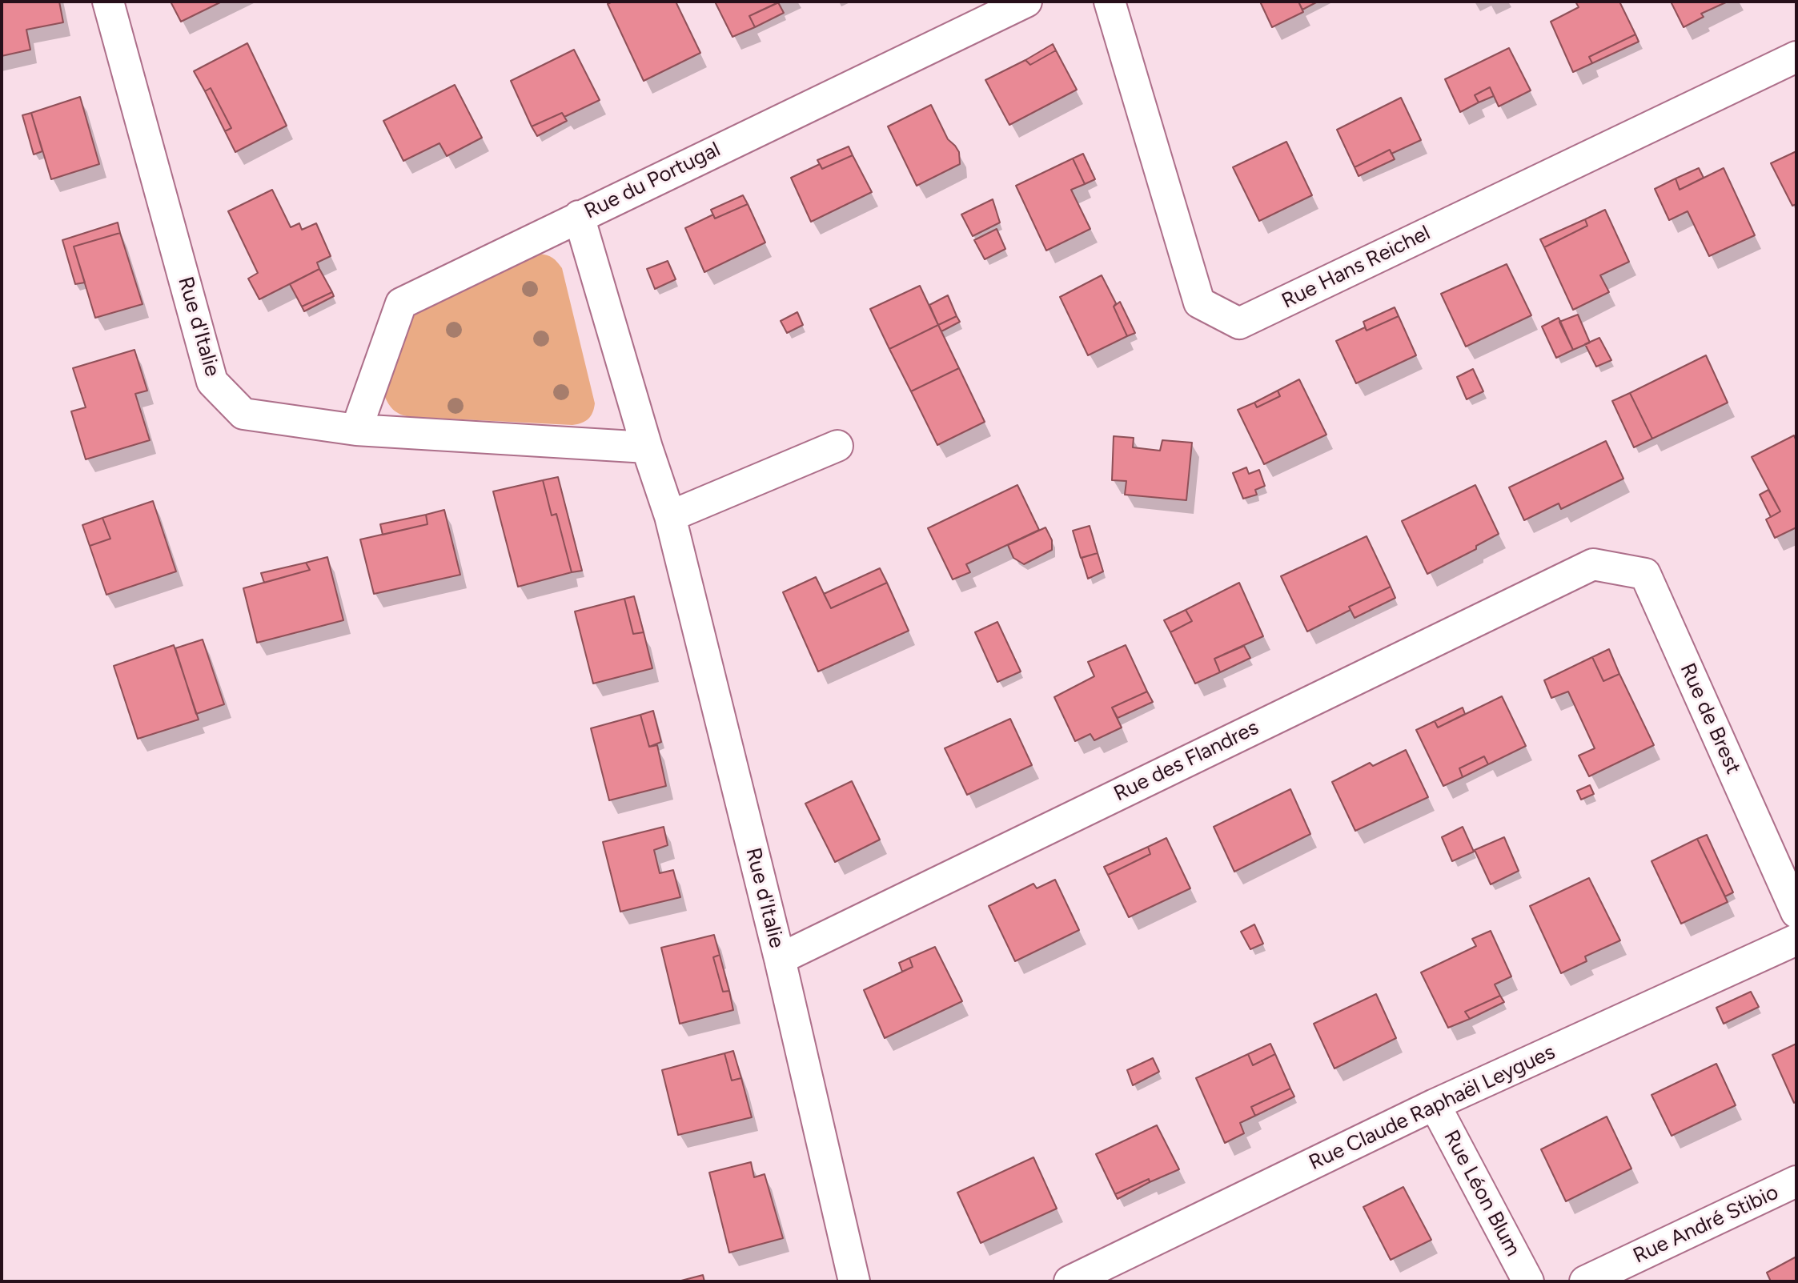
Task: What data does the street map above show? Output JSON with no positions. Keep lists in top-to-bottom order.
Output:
{
  "streets": {
    "street": [
      "Rue du Portugal",
      "Rue Hans Reichel",
      "Rue d'Italie",
      "Rue de Brest",
      "Rue des Flandres",
      "Rue Claude Raphaël Leygues",
      "Rue Léon Blum",
      "Rue André Stibio"
    ]
  },
  "crossings": [
    ["Rue du Portugal", "Rue d'Italie"],
    ["Rue d'Italie", "Rue des Flandres"],
    ["Rue de Brest", "Rue des Flandres"],
    ["Rue Claude Raphaël Leygues", "Rue Léon Blum"]
  ]
}
